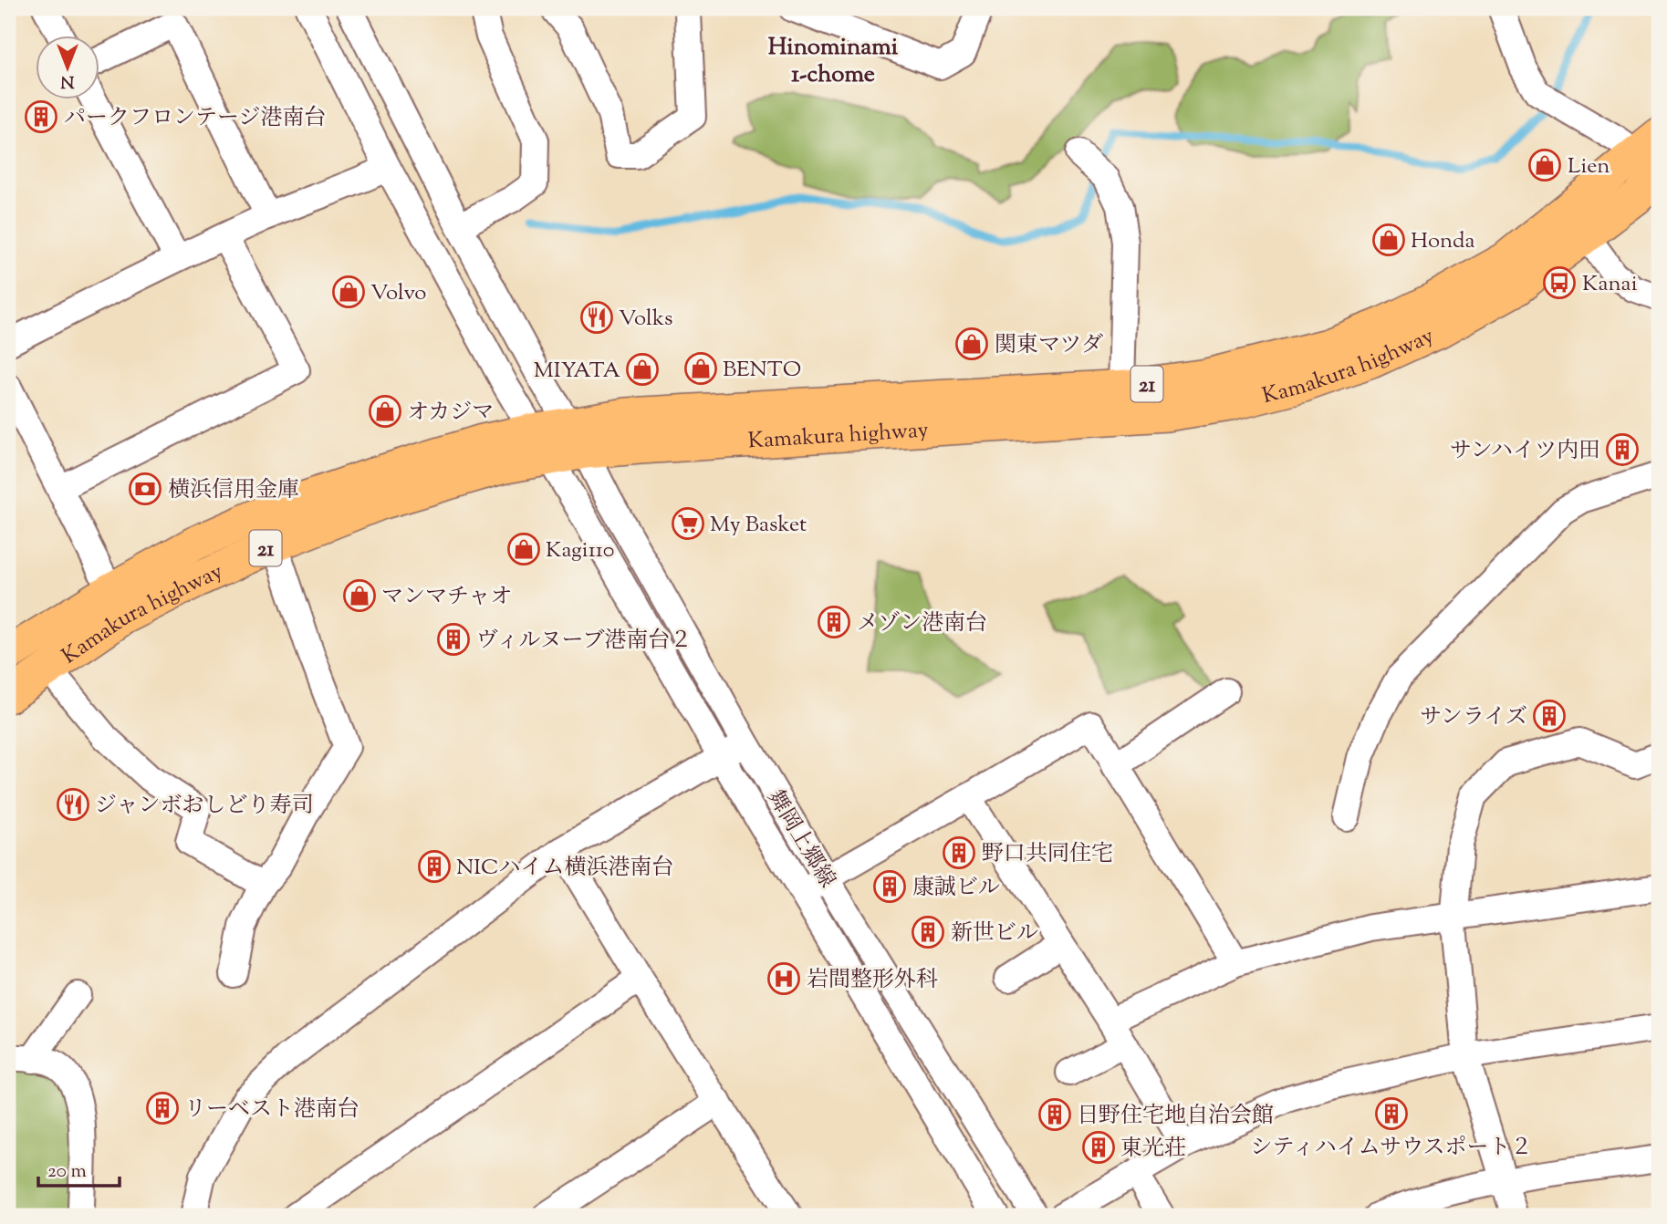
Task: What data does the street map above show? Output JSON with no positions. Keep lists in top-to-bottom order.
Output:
{
  "streets": {
    "main road": ["Kamakura highway", "21"],
    "street": ["舞岡上郷線"]
  },
  "crossings": [
    ["Kamakura highway", "舞岡上郷線"]
  ],
  "districts": ["Hinominami 1-chome"],
  "places": {
    "building": [
      "パークフロンテージ港南台",
      "サンハイツ内田",
      "メゾン港南台",
      "ヴィルヌーブ港南台２",
      "サンライズ",
      "野口共同住宅",
      "NICハイム横浜港南台",
      "康誠ビル",
      "新世ビル",
      "リーベスト港南台",
      "シティハイムサウスポート２",
      "日野住宅地自治会館",
      "東光荘"
    ],
    "shop": [
      "Lien",
      "Honda",
      "Volvo",
      "関東マツダ",
      "BENTO",
      "MIYATA",
      "オカジマ",
      "Kagi110",
      "マンマチャオ"
    ],
    "bus stop": ["Kanai"],
    "restaurant": ["Volks", "ジャンボおしどり寿司"],
    "bank": ["横浜信用金庫"],
    "supermarket": ["My Basket"],
    "hospital": ["岩間整形外科"]
  },
  "scale_bar": "20 m",
  "north": "bottom"
}
